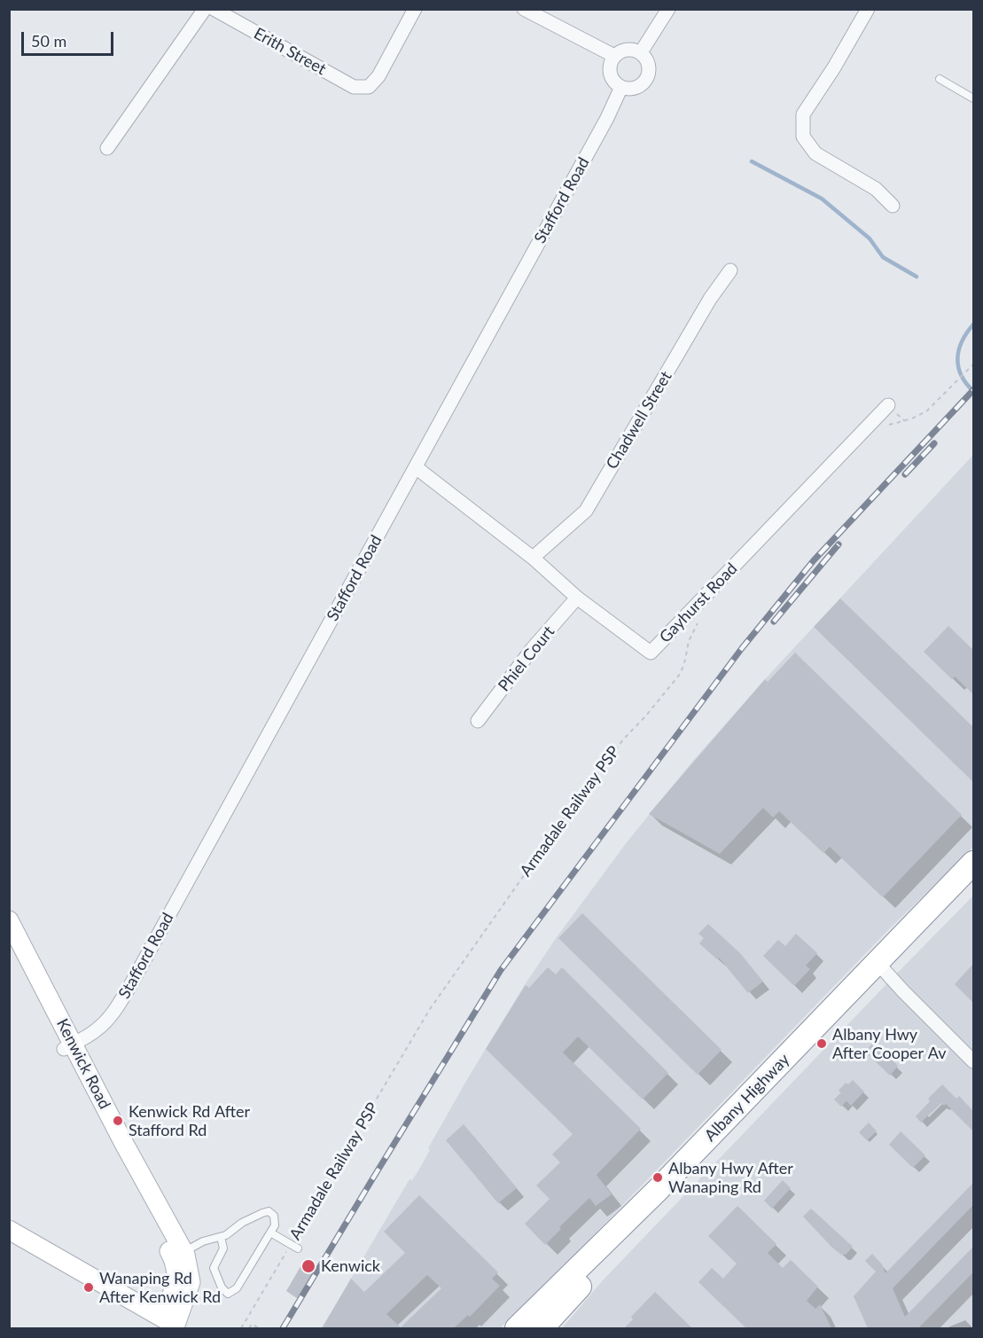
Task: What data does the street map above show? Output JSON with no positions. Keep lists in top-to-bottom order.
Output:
{
  "streets": {
    "highway": ["Albany Highway"],
    "main road": ["Kenwick Road"],
    "street": [
      "Erith Street",
      "Stafford Road",
      "Chadwell Street",
      "Gayhurst Road",
      "Phiel Court"
    ],
    "path": ["Armadale Railway PSP"]
  },
  "crossings": [
    ["Stafford Road", "Gayhurst Road"],
    ["Stafford Road", "Kenwick Road"],
    ["Chadwell Street", "Gayhurst Road"],
    ["Gayhurst Road", "Phiel Court"]
  ],
  "places": [
    "Albany Hwy After Cooper Av",
    "Kenwick Rd After Stafford Rd",
    "Albany Hwy After Wanaping Rd",
    "Kenwick",
    "Wanaping Rd After Kenwick Rd"
  ],
  "scale_bar": "50 m"
}
